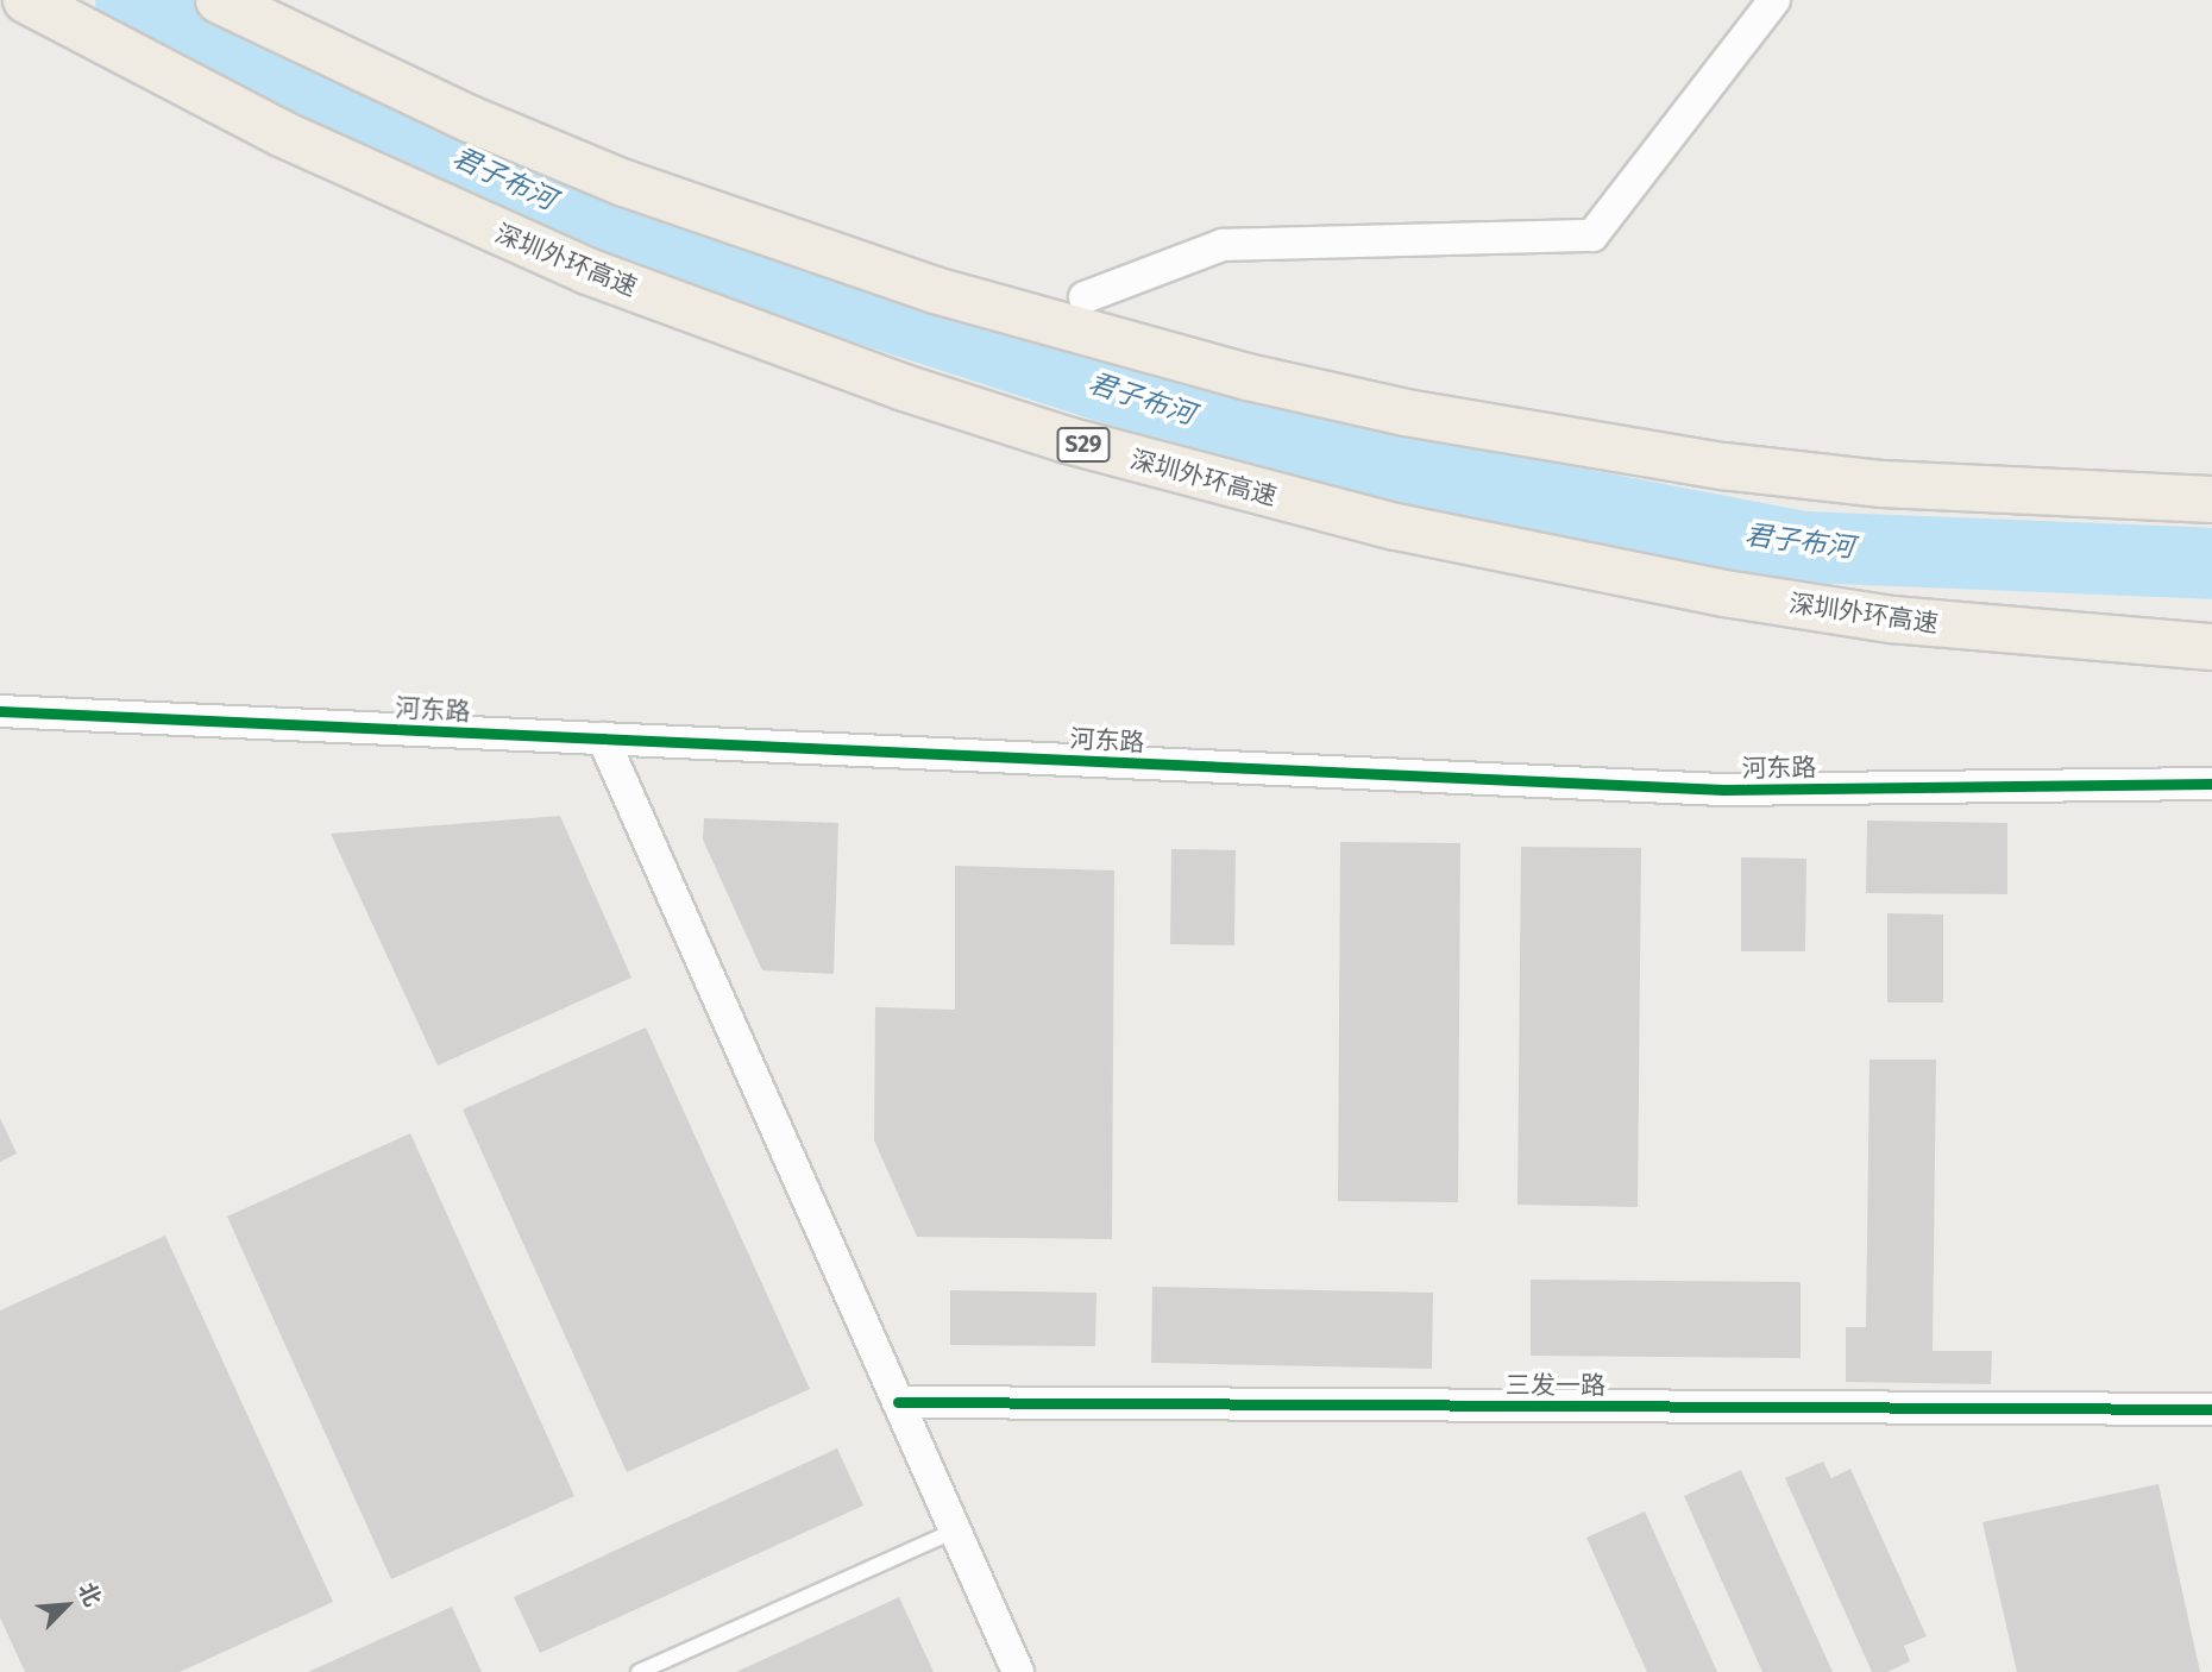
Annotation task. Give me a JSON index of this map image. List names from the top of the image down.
{
  "streets": {
    "highway": ["深圳外环高速", "S29"],
    "street": ["河东路", "三发一路"]
  },
  "water": ["君子布河"],
  "north": "top right"
}
